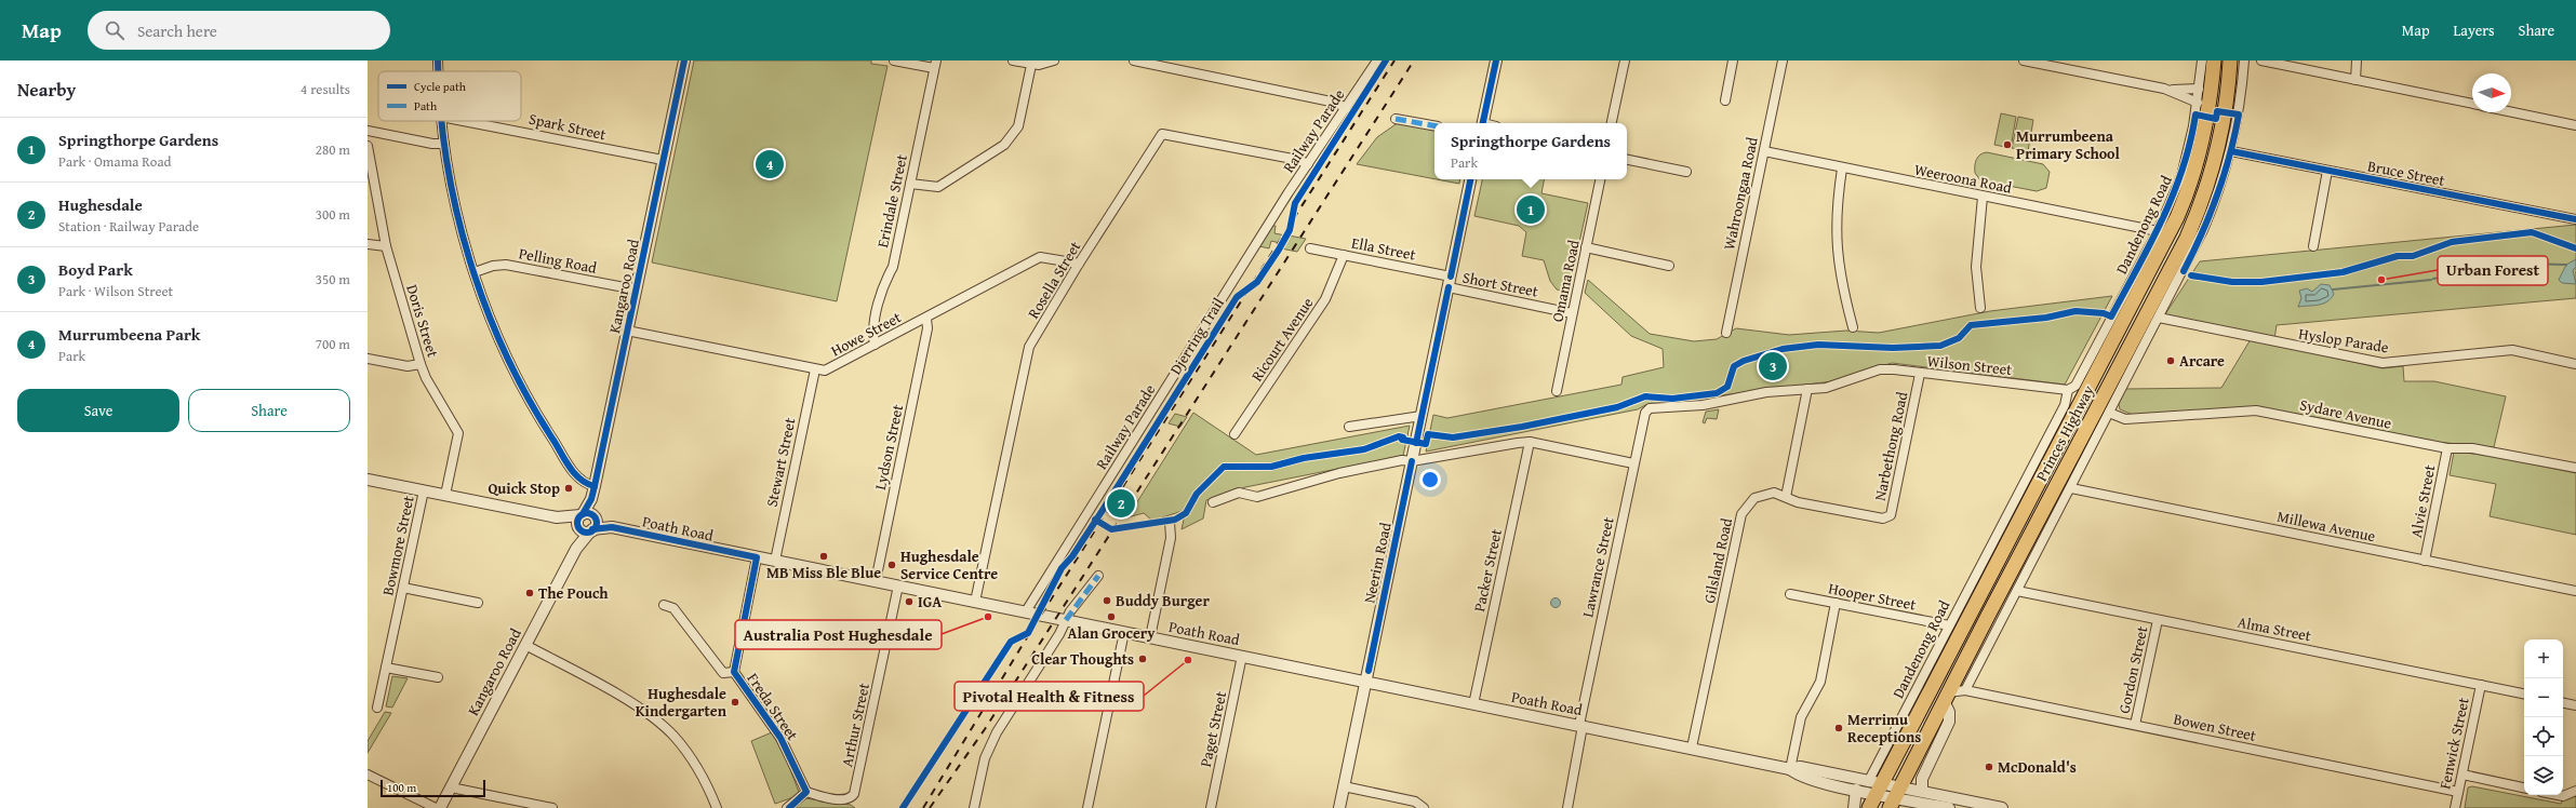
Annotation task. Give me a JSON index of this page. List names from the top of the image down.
{
  "streets": {
    "highway": ["Princes Highway"],
    "street": [
      "Spark Street",
      "Railway Parade",
      "Bruce Street",
      "Weeroona Road",
      "Wahroongaa Road",
      "Erindale Street",
      "Dandenong Road",
      "Ella Street",
      "Pelling Road",
      "Rosella Street",
      "Omama Road",
      "Short Street",
      "Kangaroo Road",
      "Doris Street",
      "Howe Street",
      "Ricourt Avenue",
      "Hyslop Parade",
      "Wilson Street",
      "Sydare Avenue",
      "Narbethong Road",
      "Lydson Street",
      "Stewart Street",
      "Alvie Street",
      "Millewa Avenue",
      "Poath Road",
      "Bowmore Street",
      "Gilsland Road",
      "Neerim Road",
      "Lawrance Street",
      "Packer Street",
      "Hooper Street",
      "Alma Street",
      "Gordon Street",
      "Freda Street",
      "Arthur Street",
      "Bowen Street",
      "Paget Street",
      "Fenwick Street"
    ],
    "cycle path": ["Djerring Trail"]
  },
  "crossings": [
    ["Spark Street", "Kangaroo Road"],
    ["Railway Parade", "Rosella Street"],
    ["Railway Parade", "Poath Road"],
    ["Weeroona Road", "Wahroongaa Road"],
    ["Weeroona Road", "Dandenong Road"],
    ["Erindale Street", "Howe Street"],
    ["Dandenong Road", "Wilson Street"],
    ["Dandenong Road", "Princes Highway"],
    ["Dandenong Road", "Poath Road"],
    ["Dandenong Road", "Hooper Street"],
    ["Ella Street", "Ricourt Avenue"],
    ["Ella Street", "Neerim Road"],
    ["Pelling Road", "Kangaroo Road"],
    ["Rosella Street", "Howe Street"],
    ["Rosella Street", "Poath Road"],
    ["Omama Road", "Short Street"],
    ["Short Street", "Neerim Road"],
    ["Kangaroo Road", "Howe Street"],
    ["Kangaroo Road", "Poath Road"],
    ["Howe Street", "Lydson Street"],
    ["Howe Street", "Stewart Street"],
    ["Hyslop Parade", "Princes Highway"],
    ["Wilson Street", "Narbethong Road"],
    ["Wilson Street", "Lawrance Street"],
    ["Sydare Avenue", "Alvie Street"],
    ["Princes Highway", "Poath Road"],
    ["Narbethong Road", "Gilsland Road"],
    ["Lydson Street", "Poath Road"],
    ["Stewart Street", "Poath Road"],
    ["Alvie Street", "Millewa Avenue"],
    ["Poath Road", "Gilsland Road"],
    ["Poath Road", "Neerim Road"],
    ["Poath Road", "Lawrance Street"],
    ["Poath Road", "Packer Street"],
    ["Poath Road", "Freda Street"],
    ["Poath Road", "Arthur Street"],
    ["Poath Road", "Paget Street"],
    ["Alma Street", "Gordon Street"],
    ["Alma Street", "Fenwick Street"],
    ["Gordon Street", "Bowen Street"],
    ["Freda Street", "Arthur Street"],
    ["Bowen Street", "Fenwick Street"]
  ],
  "places": [
    "Murrumbeena Primary School",
    "Urban Forest",
    "Arcare",
    "Quick Stop",
    "MB Miss Ble Blue",
    "Hughesdale Service Centre",
    "The Pouch",
    "Buddy Burger",
    "IGA",
    "Australia Post Hughesdale",
    "Alan Grocery",
    "Clear Thoughts",
    "Pivotal Health & Fitness",
    "Hughesdale Kindergarten",
    "Merrimu Receptions",
    "McDonald's"
  ],
  "legend": ["Cycle path", "Path"],
  "scale_bar": "100 m",
  "north": "right",
  "page": {
    "header": "Map",
    "search": "Search here",
    "nav": ["Map", "Layers", "Share"],
    "heading": ["Nearby", "4 results"],
    "list": [
      {
        "mark": "1",
        "name": "Springthorpe Gardens",
        "note": "Park · Omama Road",
        "value": "280 m"
      },
      {
        "mark": "2",
        "name": "Hughesdale",
        "note": "Station · Railway Parade",
        "value": "300 m"
      },
      {
        "mark": "3",
        "name": "Boyd Park",
        "note": "Park · Wilson Street",
        "value": "350 m"
      },
      {
        "mark": "4",
        "name": "Murrumbeena Park",
        "note": "Park",
        "value": "700 m"
      }
    ],
    "popup": ["Springthorpe Gardens", "Park"],
    "pins": [
      "4",
      "1",
      "3",
      "2"
    ],
    "buttons": ["Save", "Share"],
    "map_buttons": ["+", "−"],
    "scale": "100 m"
  }
}
